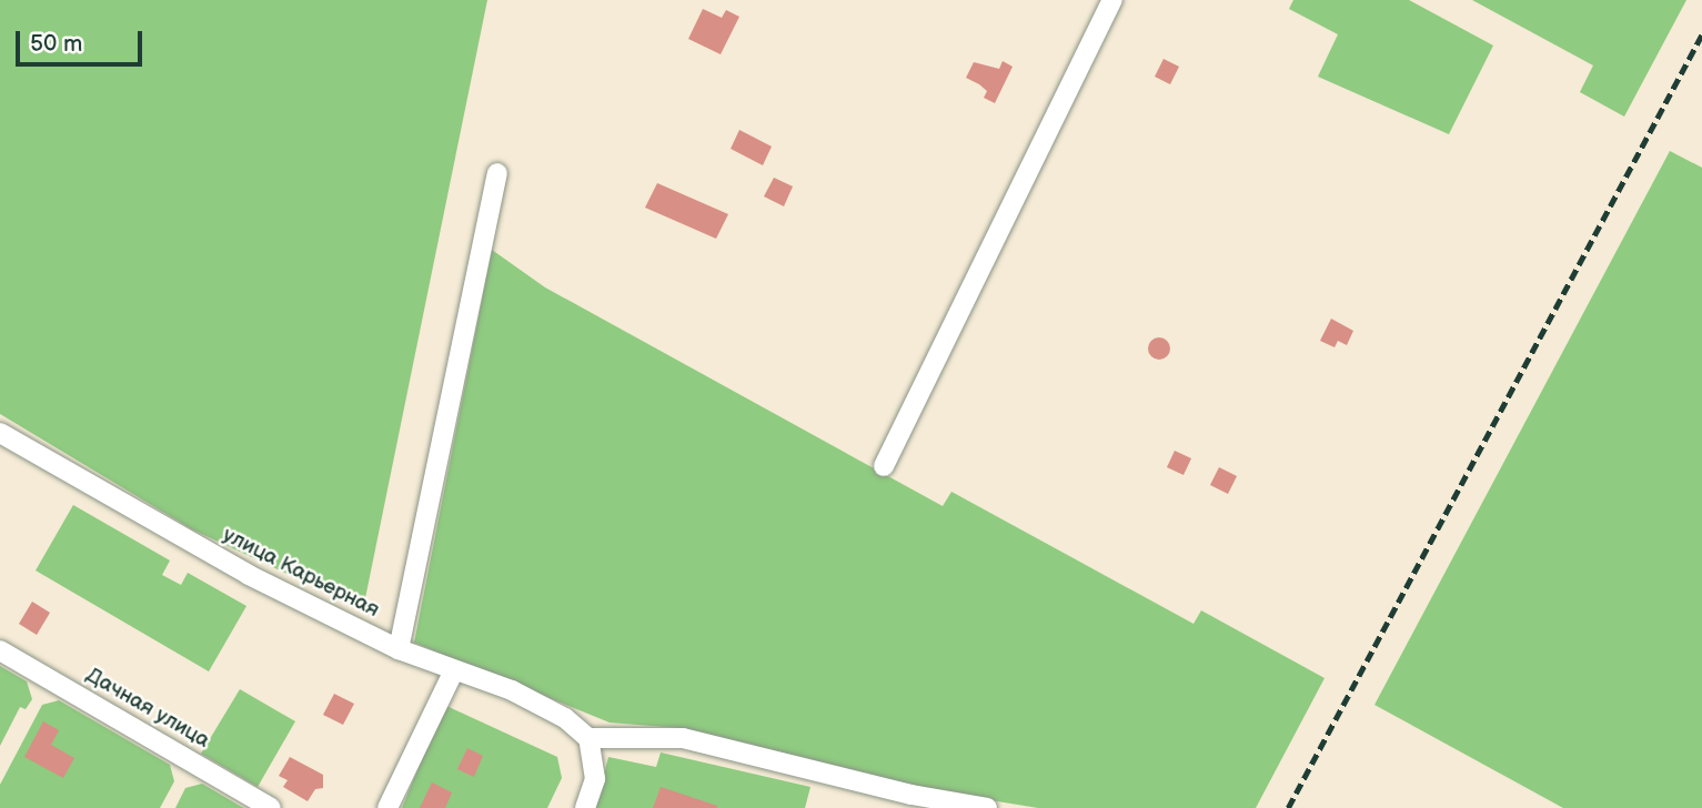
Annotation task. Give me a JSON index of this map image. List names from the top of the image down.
{
  "streets": {
    "street": ["улица Карьерная", "Дачная улица"]
  },
  "scale_bar": "50 m"
}
